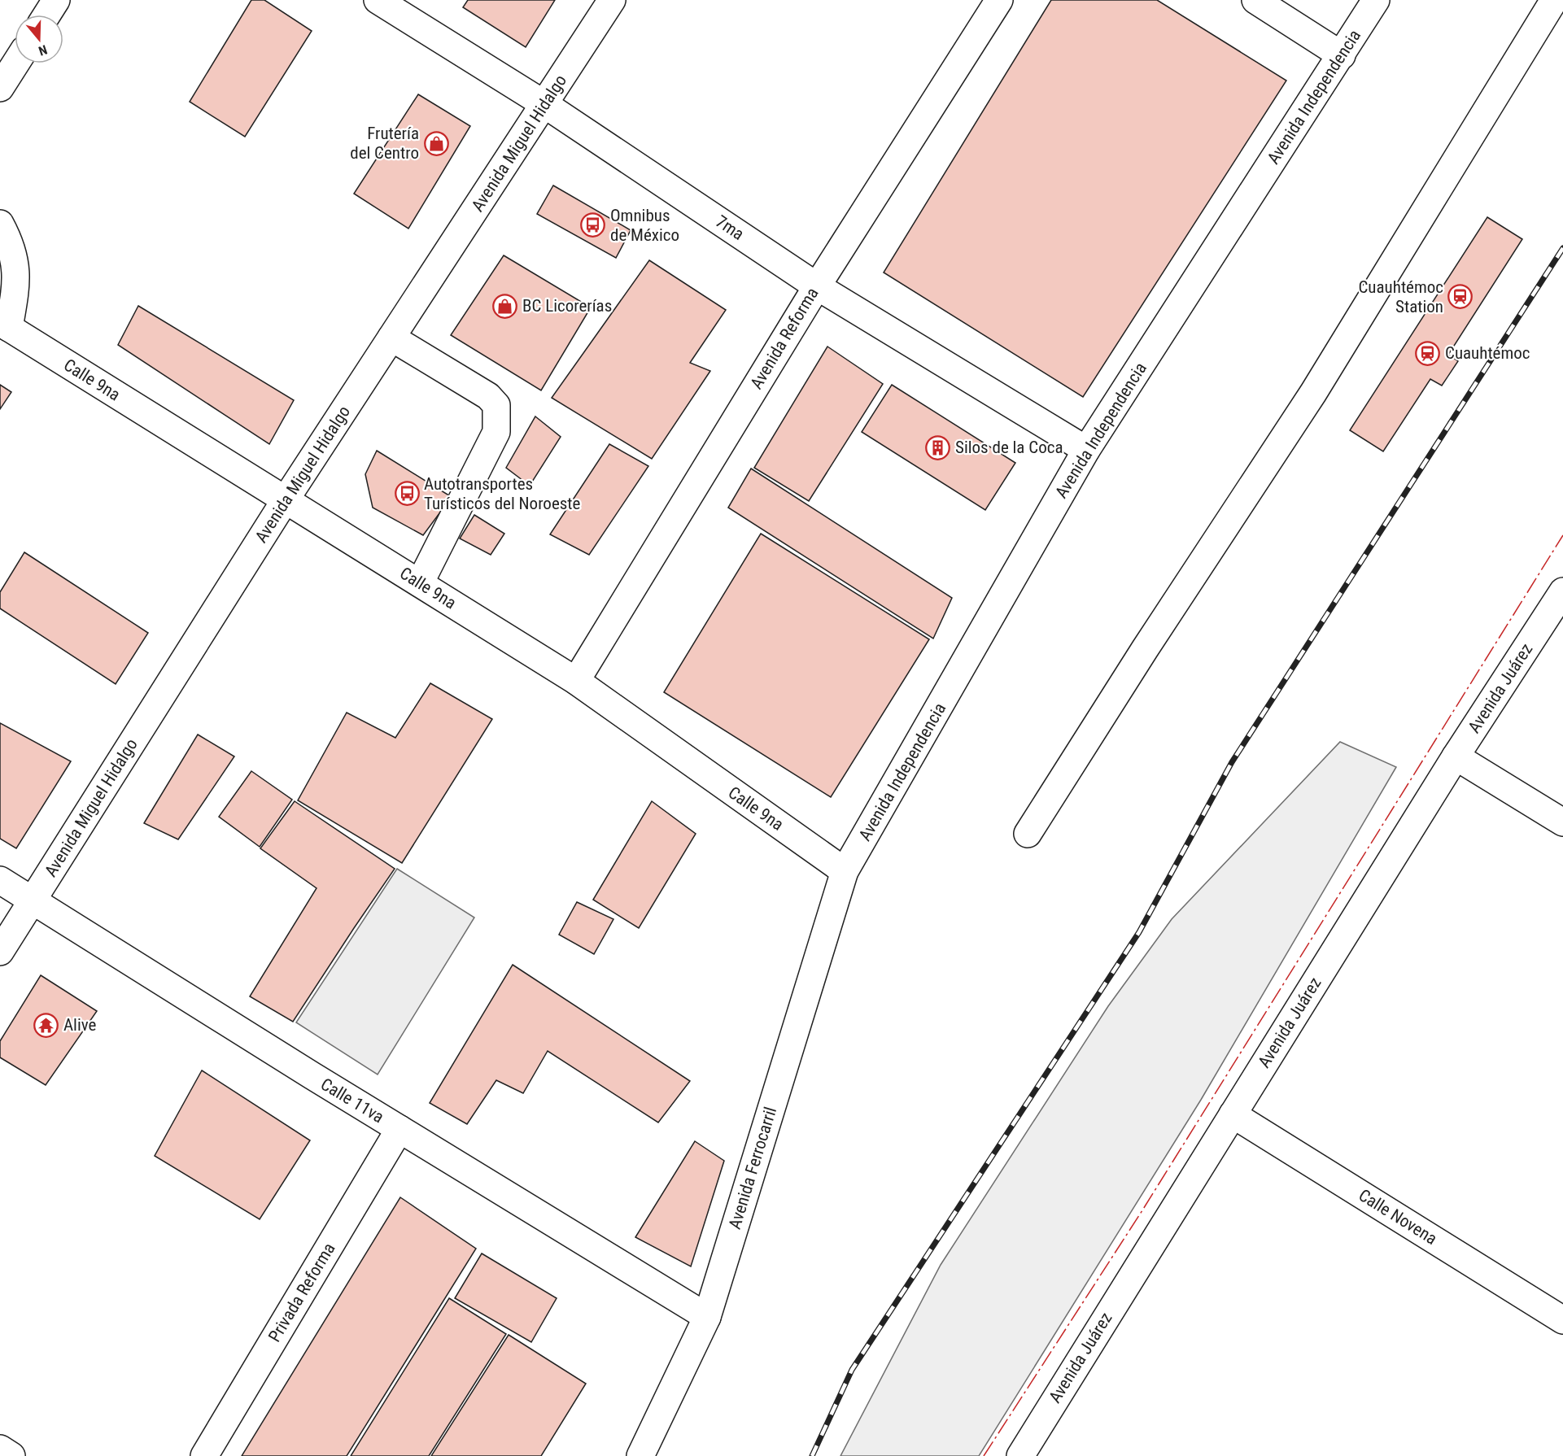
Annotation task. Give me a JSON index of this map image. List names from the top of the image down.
{
  "streets": {
    "street": [
      "Avenida Independencia",
      "Avenida Miguel Hidalgo",
      "7ma",
      "Avenida Reforma",
      "Calle 9na",
      "Avenida Juárez",
      "Calle 11va",
      "Avenida Ferrocarril",
      "Calle Novena",
      "Privada Reforma"
    ]
  },
  "crossings": [
    ["Avenida Independencia", "7ma"],
    ["Avenida Independencia", "Calle 9na"],
    ["Avenida Independencia", "Avenida Ferrocarril"],
    ["Avenida Miguel Hidalgo", "7ma"],
    ["Avenida Miguel Hidalgo", "Calle 9na"],
    ["Avenida Miguel Hidalgo", "Calle 11va"],
    ["7ma", "Avenida Reforma"],
    ["Avenida Reforma", "Calle 9na"],
    ["Calle 9na", "Avenida Ferrocarril"],
    ["Avenida Juárez", "Calle Novena"],
    ["Calle 11va", "Avenida Ferrocarril"],
    ["Calle 11va", "Privada Reforma"]
  ],
  "places": {
    "shop": ["Frutería del Centro", "BC Licorerías"],
    "bus stop": ["Omnibus de México", "Autotransportes Turísticos del Noroeste"],
    "station": ["Cuauhtémoc Station", "Cuauhtémoc"],
    "building": ["Silos de la Coca"],
    "temple": ["Alive"]
  },
  "north": "bottom"
}
